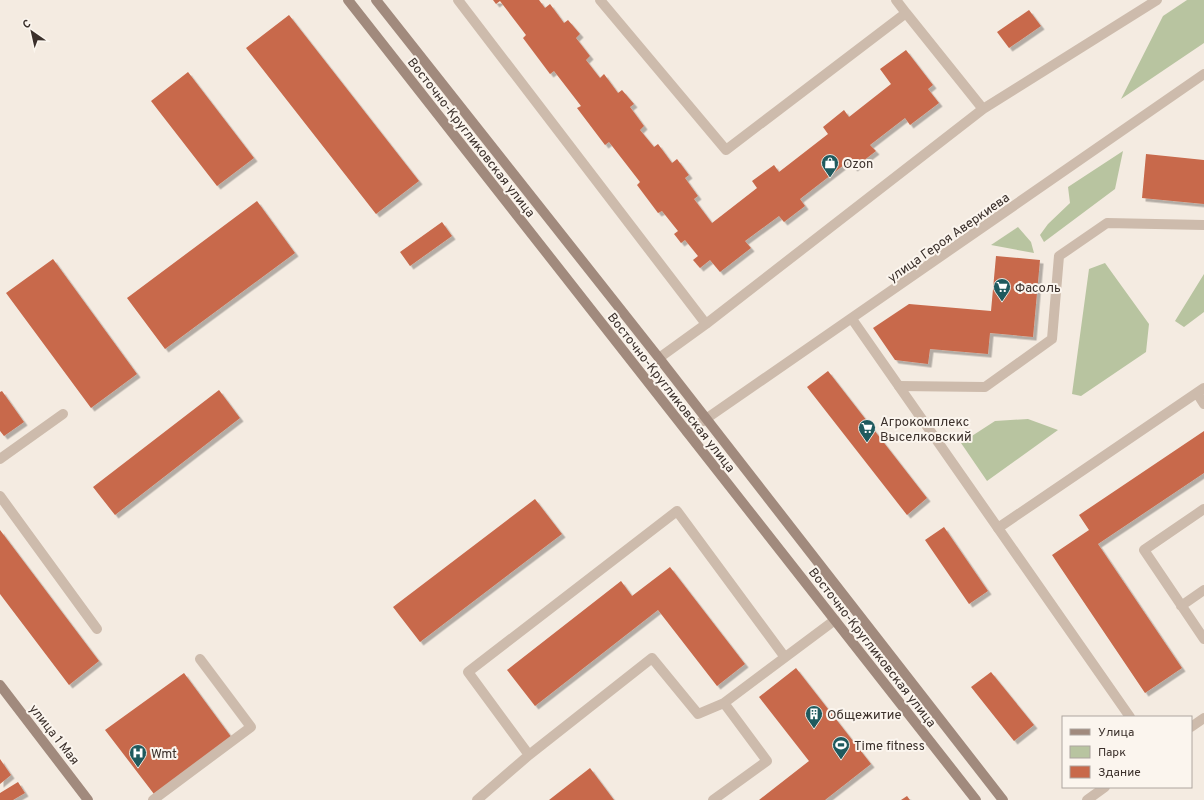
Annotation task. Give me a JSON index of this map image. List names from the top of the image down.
{
  "streets": {
    "street": ["Восточно-Кругликовская улица", "улица Героя Аверкиева", "улица 1 Мая"]
  },
  "crossings": [
    ["Восточно-Кругликовская улица", "улица Героя Аверкиева"]
  ],
  "places": {
    "shop": ["Ozon"],
    "supermarket": ["Фасоль", "Агрокомплекс Выселковский"],
    "building": ["Общежитие"],
    "sports": ["Time fitness"],
    "hospital": ["Wmt"]
  },
  "legend": ["Улица", "Парк", "Здание"],
  "north": "top left"
}
